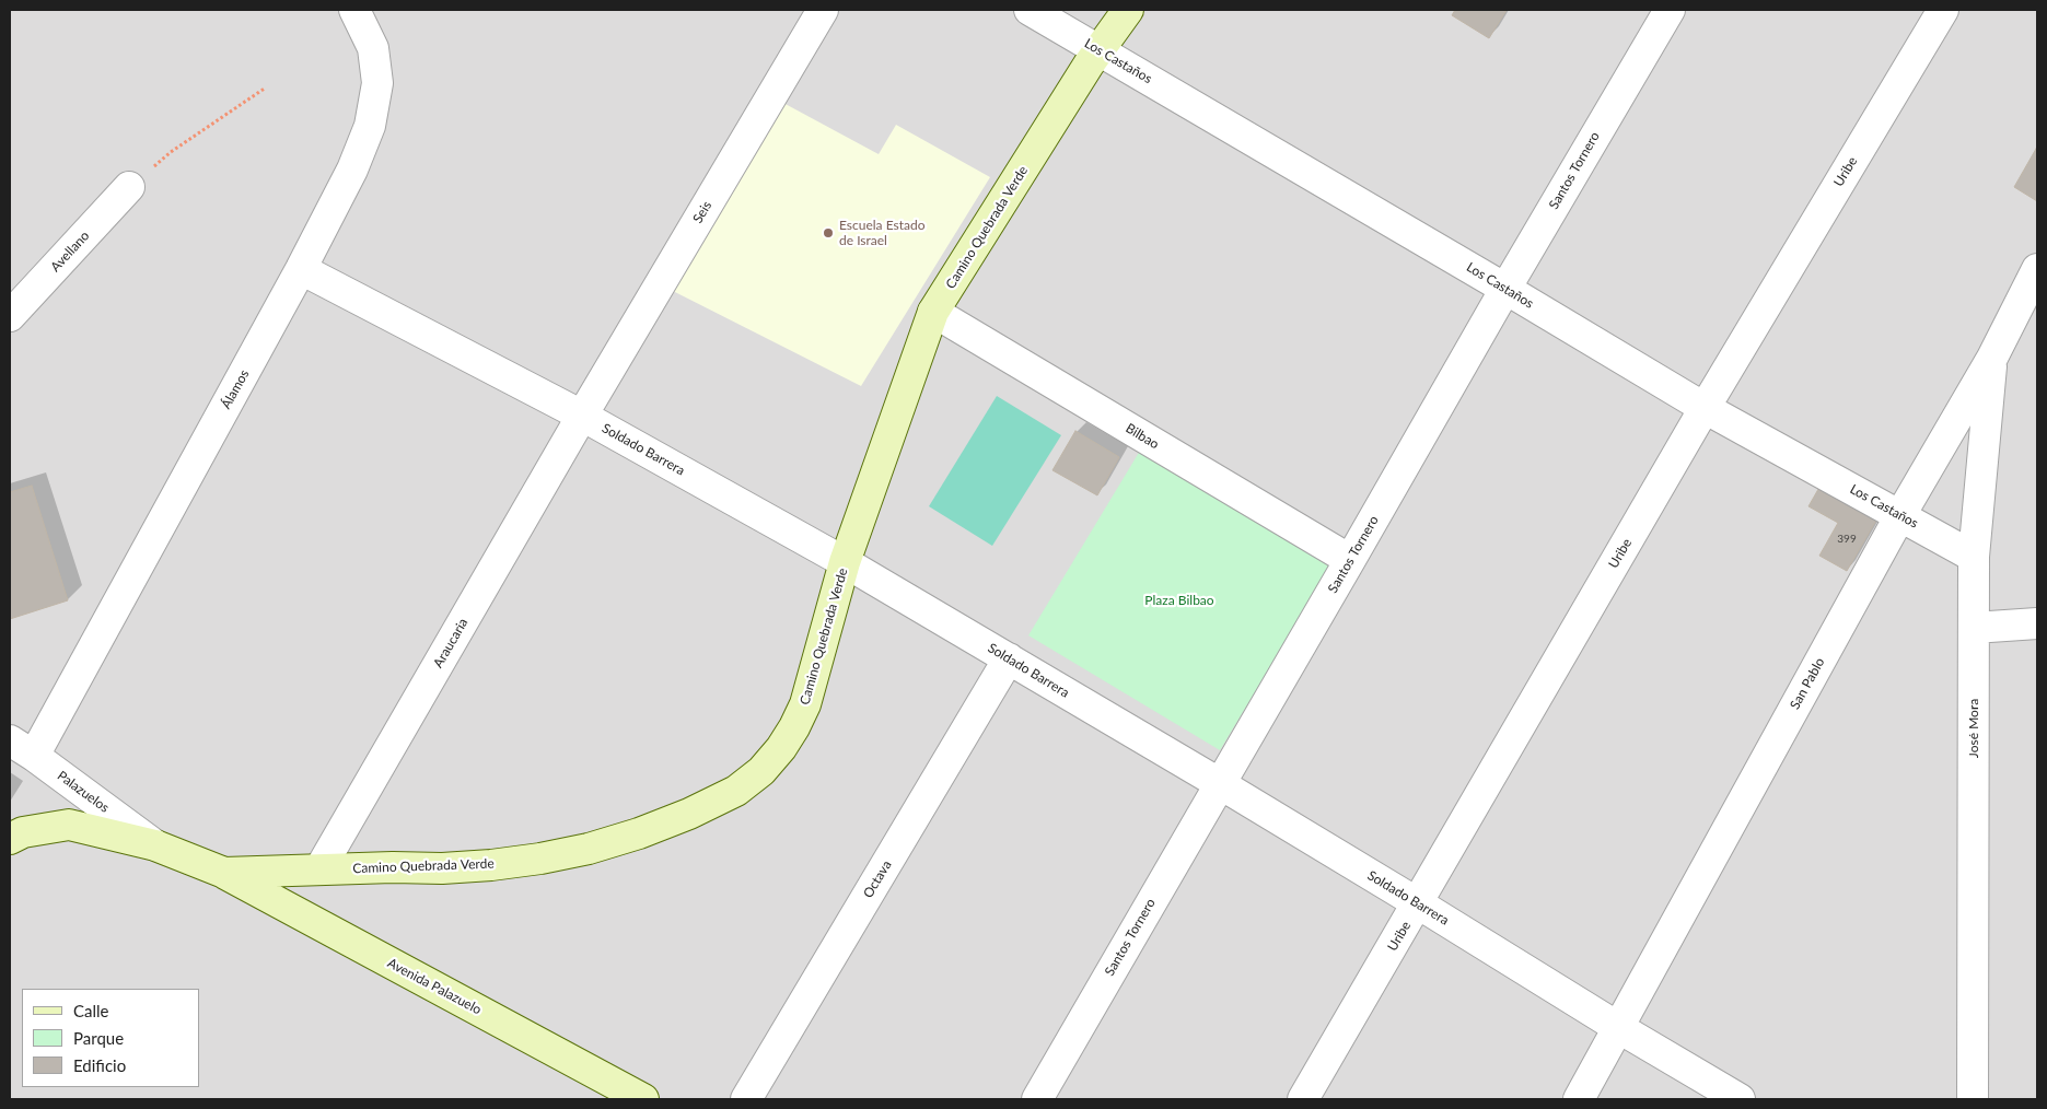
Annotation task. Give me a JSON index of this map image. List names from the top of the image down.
{
  "streets": {
    "street": [
      "Los Castaños",
      "Santos Tornero",
      "Uribe",
      "Seis",
      "Camino Quebrada Verde",
      "Avellano",
      "Álamos",
      "Bilbao",
      "Soldado Barrera",
      "Araucaria",
      "San Pablo",
      "José Mora",
      "Palazuelos",
      "Octava",
      "Avenida Palazuelo"
    ]
  },
  "crossings": [
    ["Los Castaños", "Santos Tornero"],
    ["Los Castaños", "Uribe"],
    ["Los Castaños", "Camino Quebrada Verde"],
    ["Los Castaños", "San Pablo"],
    ["Los Castaños", "José Mora"],
    ["Santos Tornero", "Bilbao"],
    ["Santos Tornero", "Soldado Barrera"],
    ["Uribe", "Soldado Barrera"],
    ["Seis", "Soldado Barrera"],
    ["Seis", "Araucaria"],
    ["Camino Quebrada Verde", "Bilbao"],
    ["Camino Quebrada Verde", "Soldado Barrera"],
    ["Camino Quebrada Verde", "Araucaria"],
    ["Camino Quebrada Verde", "Palazuelos"],
    ["Camino Quebrada Verde", "Avenida Palazuelo"],
    ["Álamos", "Soldado Barrera"],
    ["Álamos", "Palazuelos"],
    ["Soldado Barrera", "Araucaria"],
    ["Soldado Barrera", "San Pablo"],
    ["Soldado Barrera", "Octava"],
    ["San Pablo", "José Mora"]
  ],
  "parks": ["Plaza Bilbao"],
  "places": ["Escuela Estado de Israel"],
  "house_numbers": ["399"],
  "legend": ["Calle", "Parque", "Edificio"]
}
